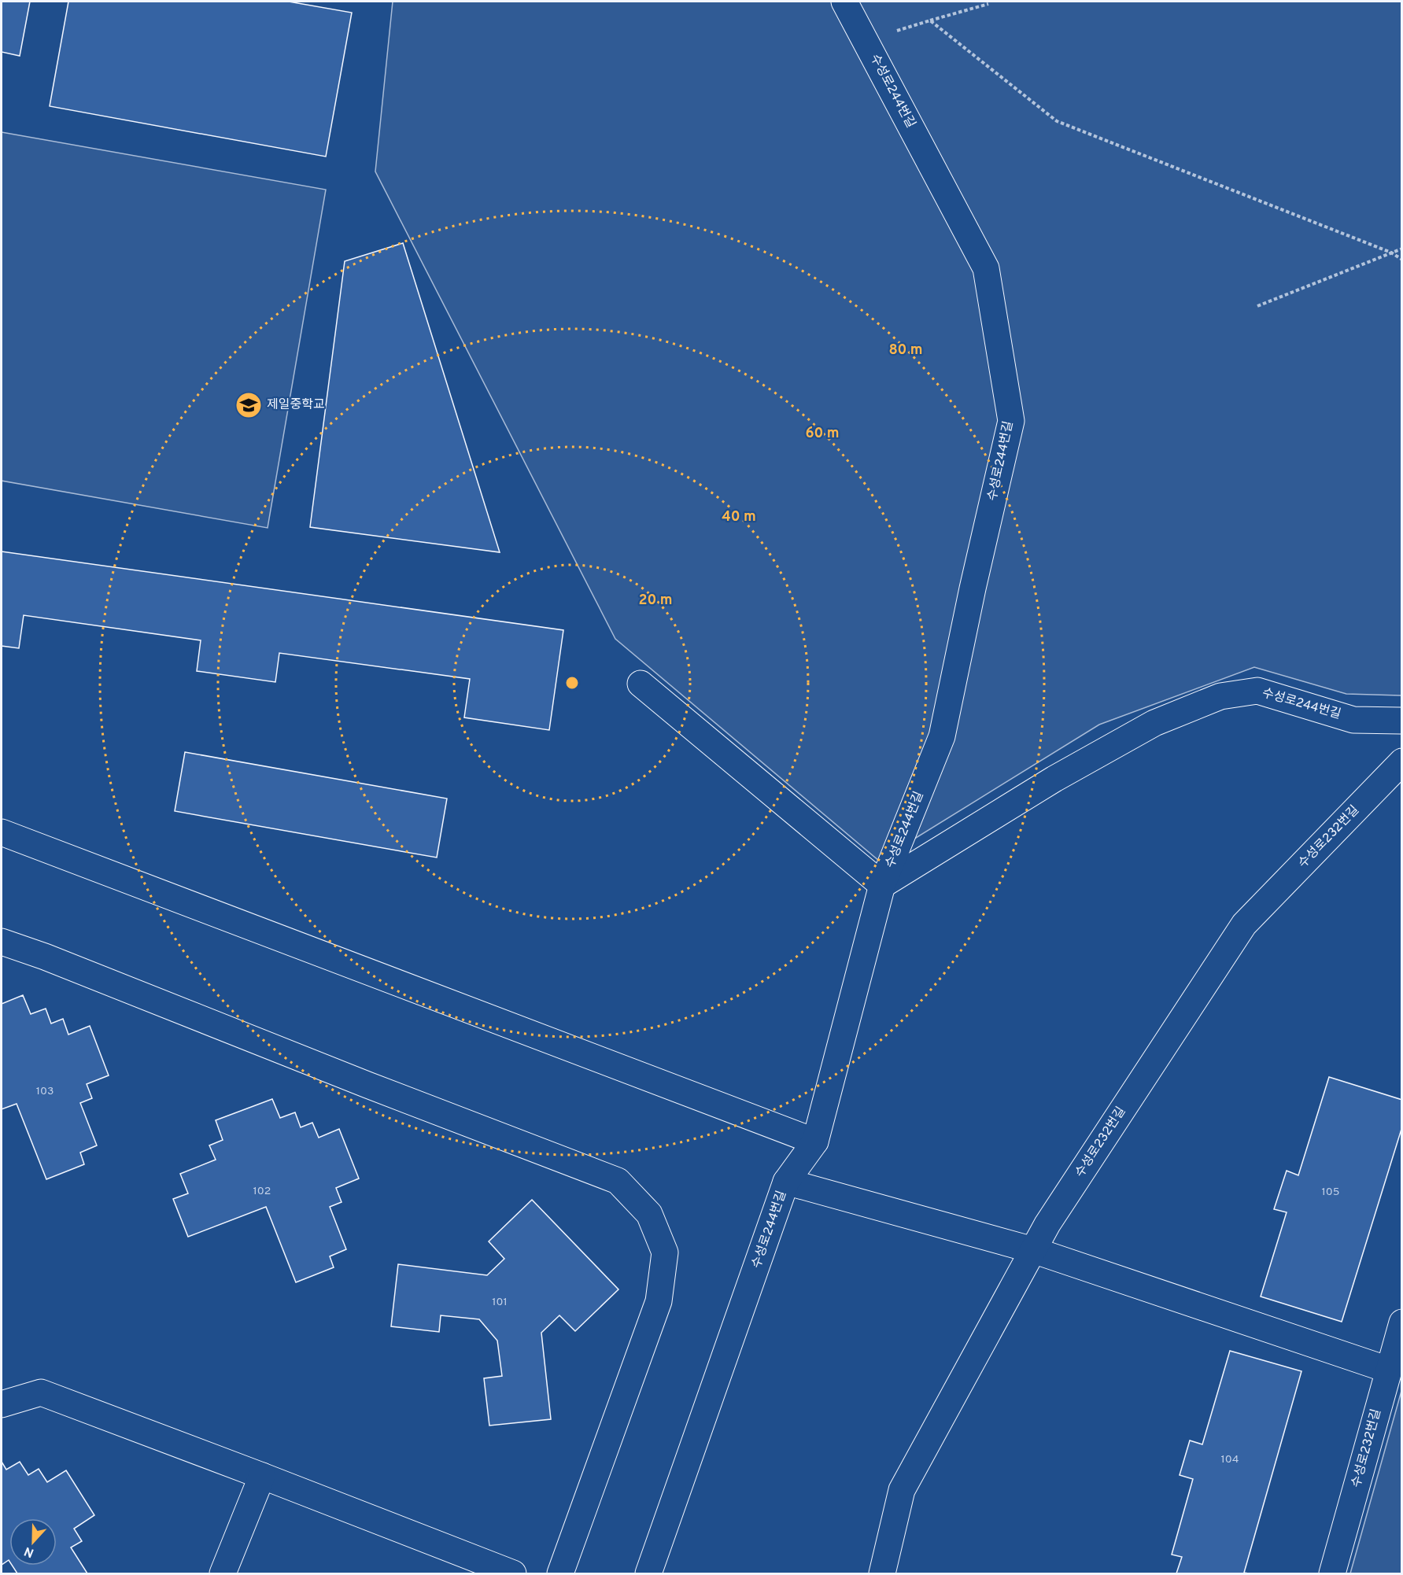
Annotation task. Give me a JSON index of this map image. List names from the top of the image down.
{
  "streets": {
    "street": ["수성로244번길", "수성로232번길"]
  },
  "places": {
    "school or university": ["제일중학교"]
  },
  "house_numbers": [
    "103",
    "102",
    "105",
    "101",
    "104"
  ],
  "north": "bottom",
  "rings": [
    "80 m",
    "60 m",
    "40 m",
    "20 m"
  ]
}
